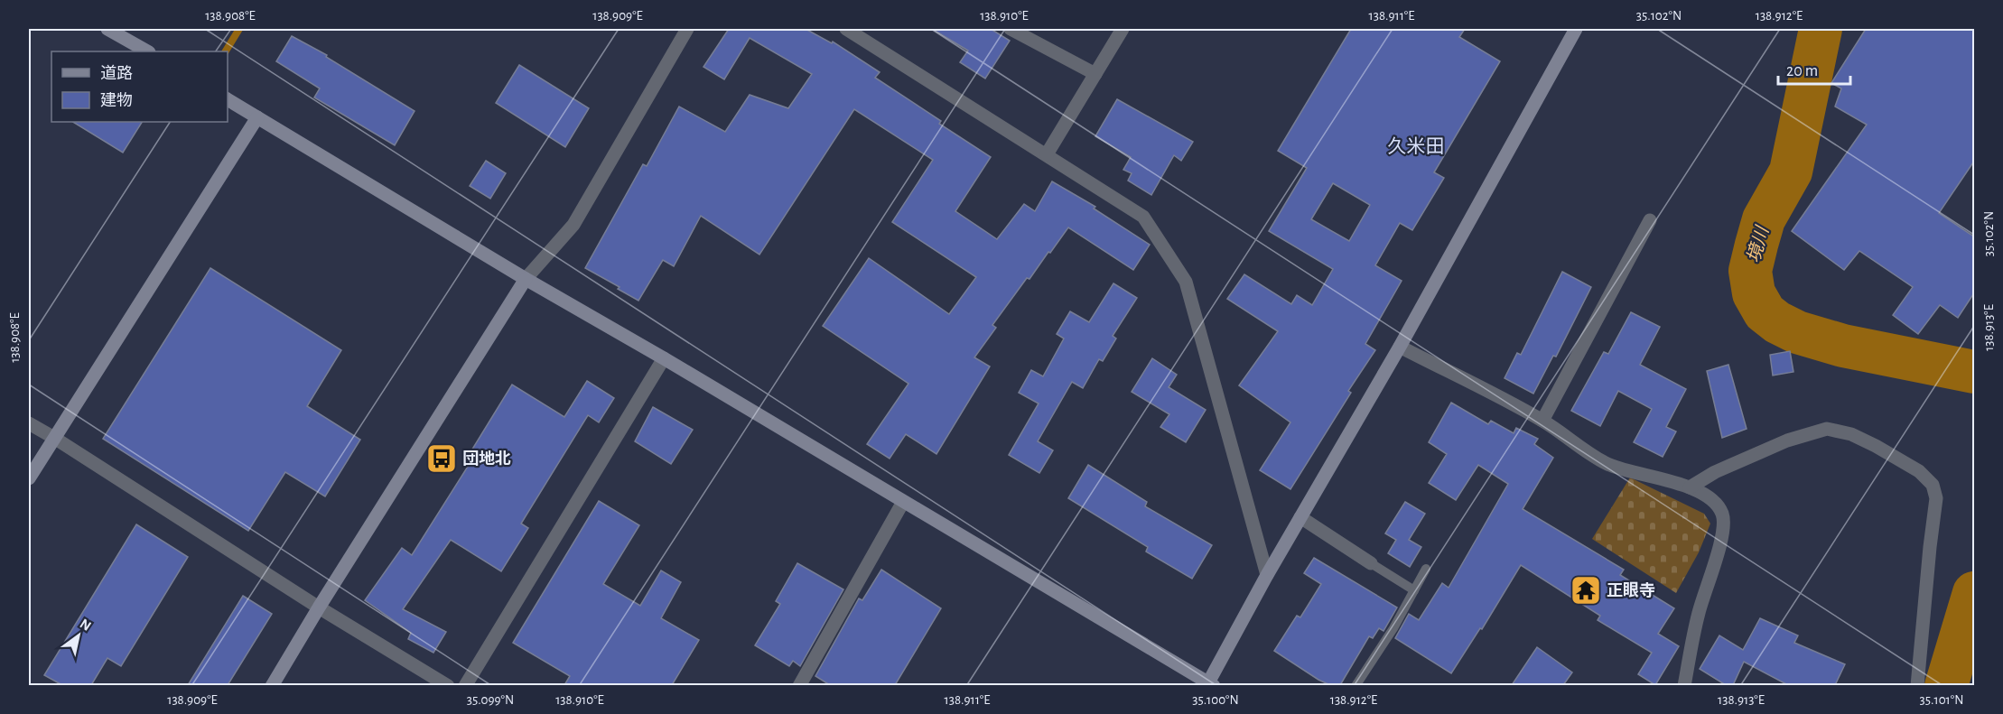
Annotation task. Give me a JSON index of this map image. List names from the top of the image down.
{
  "districts": ["久米田"],
  "water": ["境川"],
  "places": {
    "bus stop": ["団地北"],
    "temple": ["正眼寺"]
  },
  "legend": ["道路", "建物"],
  "scale_bar": "20 m",
  "north": "top right",
  "coordinates": [
    "138.908°E",
    "138.909°E",
    "138.910°E",
    "138.911°E",
    "35.102°N",
    "138.912°E",
    "138.913°E",
    "35.099°N",
    "35.100°N",
    "35.101°N"
  ]
}
